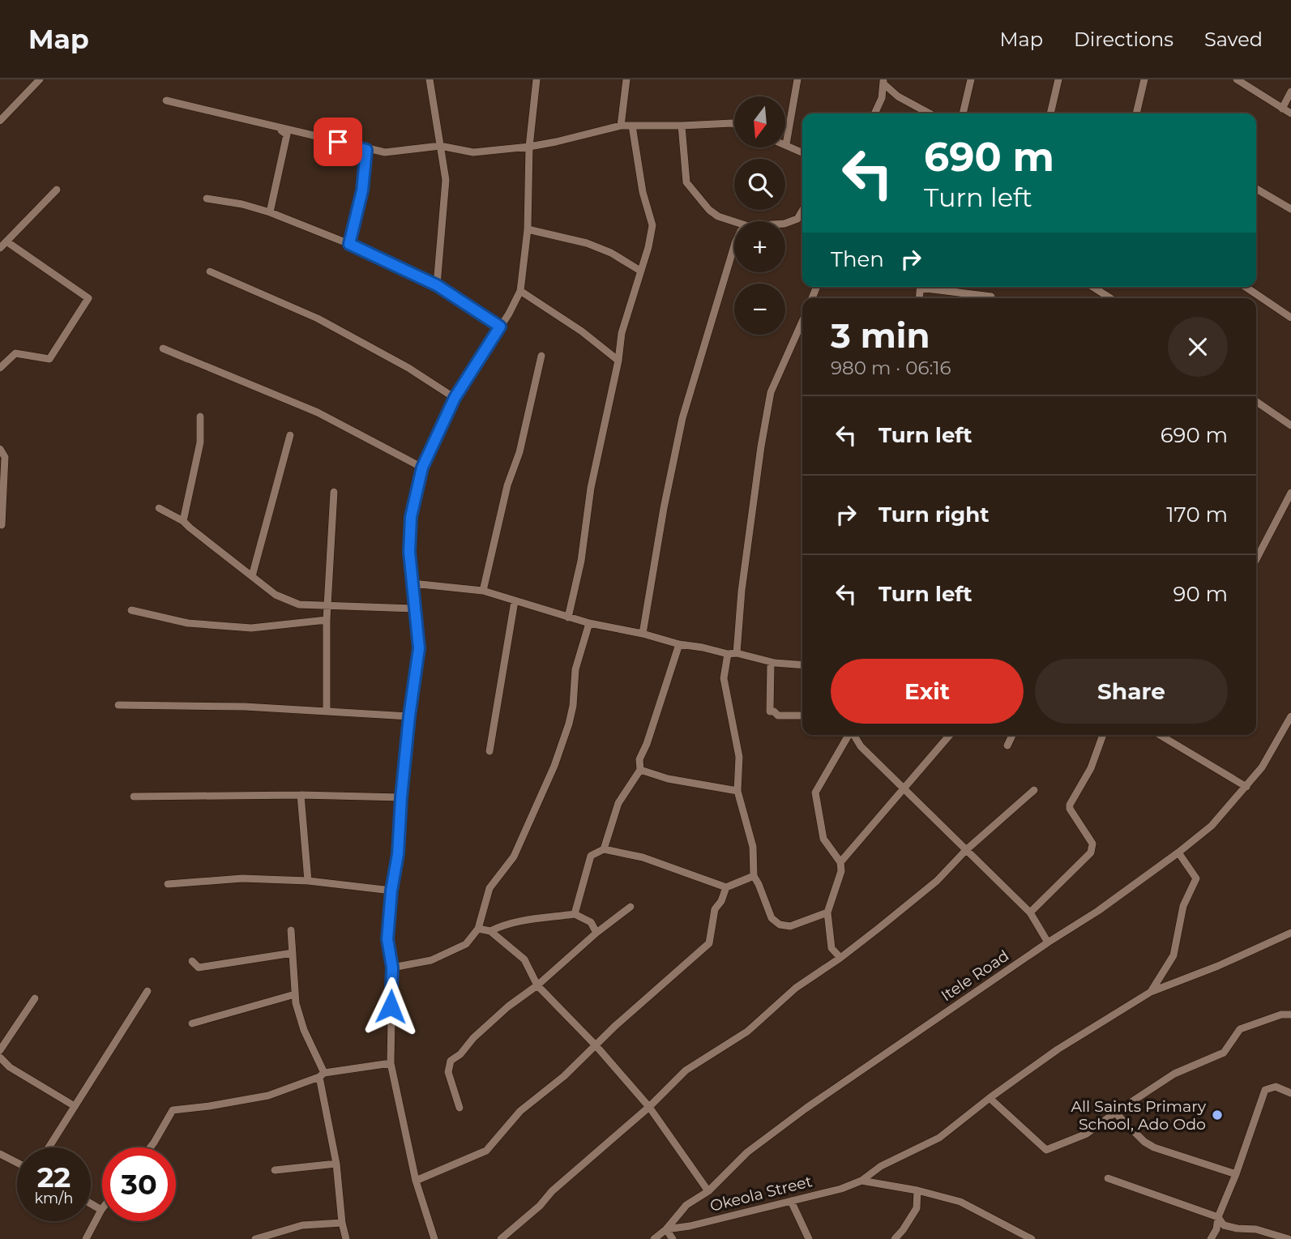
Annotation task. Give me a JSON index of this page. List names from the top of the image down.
{
  "streets": {
    "street": ["Itele Road", "Okeola Street"]
  },
  "crossings": [
    ["Itele Road", "Okeola Street"]
  ],
  "places": ["All Saints Primary School, Ado Odo"],
  "north": "bottom",
  "page": {
    "header": "Map",
    "nav": ["Map", "Directions", "Saved"],
    "map_buttons": ["+", "−"],
    "turn": ["690 m", "Turn left"],
    "then": "Then",
    "heading": ["3 min", "980 m · 06:16"],
    "list": [
      {
        "name": "Turn left",
        "value": "690 m"
      },
      {
        "name": "Turn right",
        "value": "170 m"
      },
      {
        "name": "Turn left",
        "value": "90 m"
      }
    ],
    "buttons": ["Exit", "Share"],
    "speed": "22 km/h",
    "limit": "30"
  }
}
